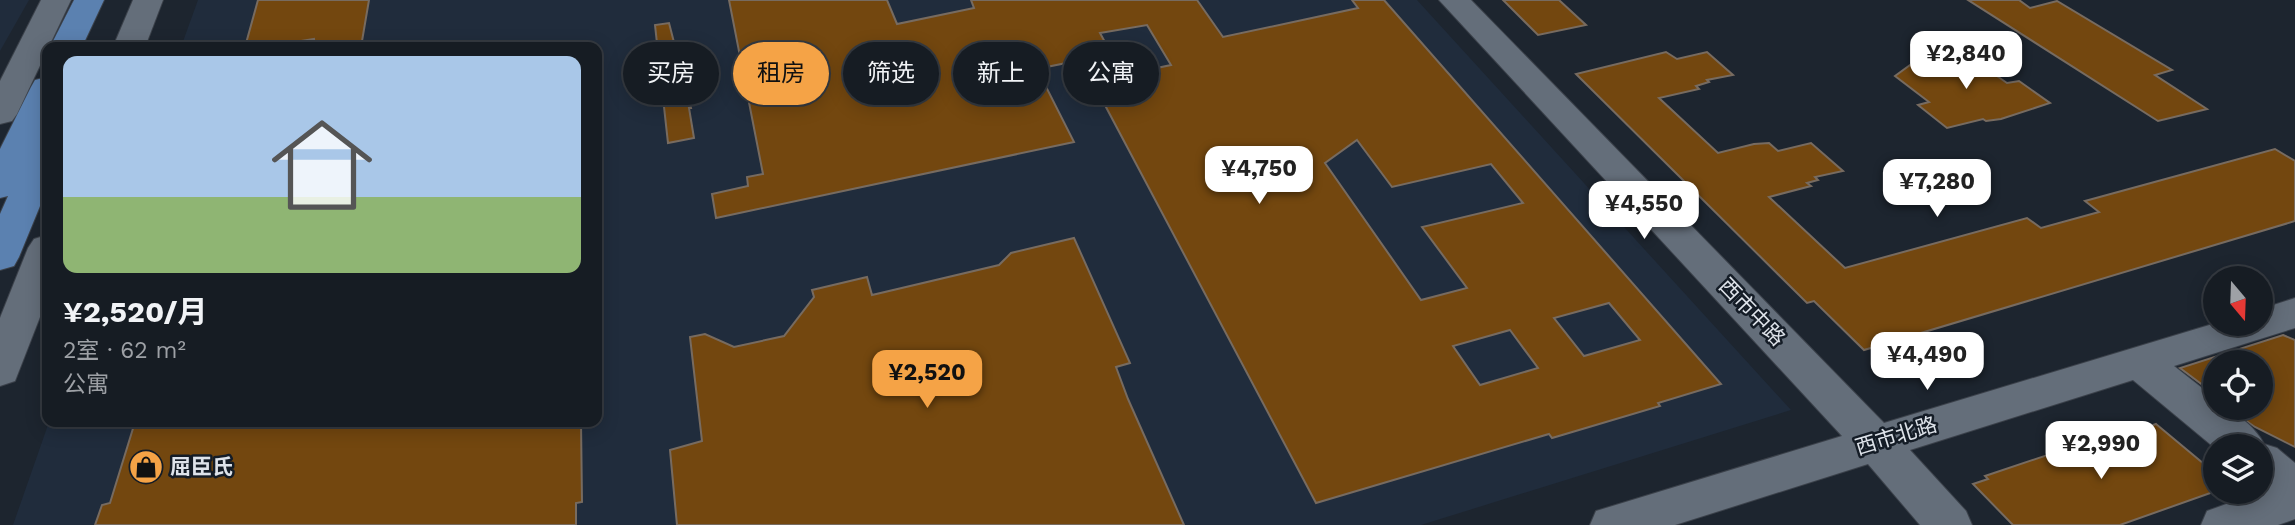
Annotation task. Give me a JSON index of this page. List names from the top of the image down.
{
  "streets": {
    "street": ["西市中路", "西市北路"]
  },
  "crossings": [
    ["西市中路", "西市北路"]
  ],
  "places": {
    "shop": ["屈臣氏"]
  },
  "north": "bottom",
  "page": {
    "price": [
      "¥2,840",
      "¥4,750",
      "¥7,280",
      "¥4,550",
      "¥4,490",
      "¥2,520",
      "¥2,990"
    ],
    "chip": [
      "买房",
      "租房",
      "筛选",
      "新上",
      "公寓"
    ],
    "list": [
      {
        "name": "¥2,520/月",
        "note": "2室 · 62 m² · 公寓"
      }
    ]
  }
}
